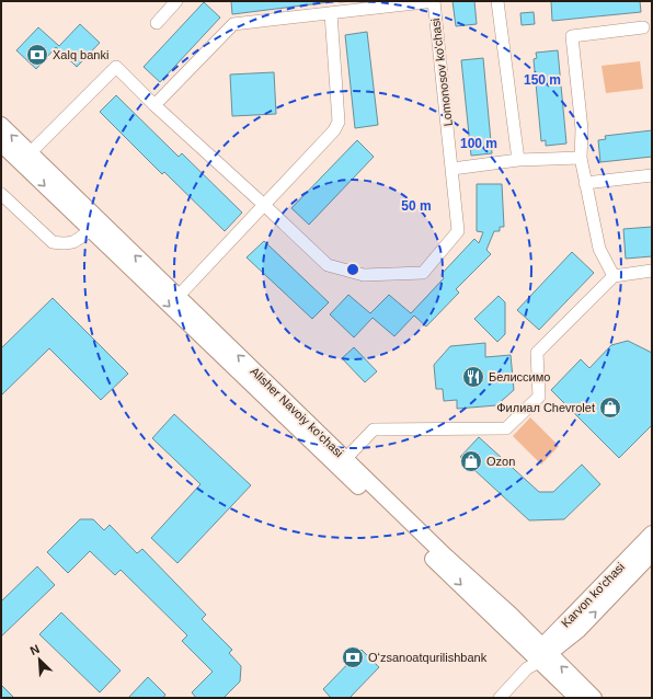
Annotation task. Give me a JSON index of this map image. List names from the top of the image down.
{
  "streets": {
    "main road": ["Alisher Navoiy ko'chasi", "Karvon ko'chasi"],
    "street": ["Lomonosov ko'chasi"]
  },
  "crossings": [
    ["Alisher Navoiy ko'chasi", "Karvon ko'chasi"]
  ],
  "places": {
    "bank": ["Xalq banki", "Oʻzsanoatqurilishbank"],
    "restaurant": ["Белиссимо"],
    "shop": ["Филиал Chevrolet", "Ozon"]
  },
  "north": "top left",
  "rings": ["150 m", "100 m", "50 m"]
}
